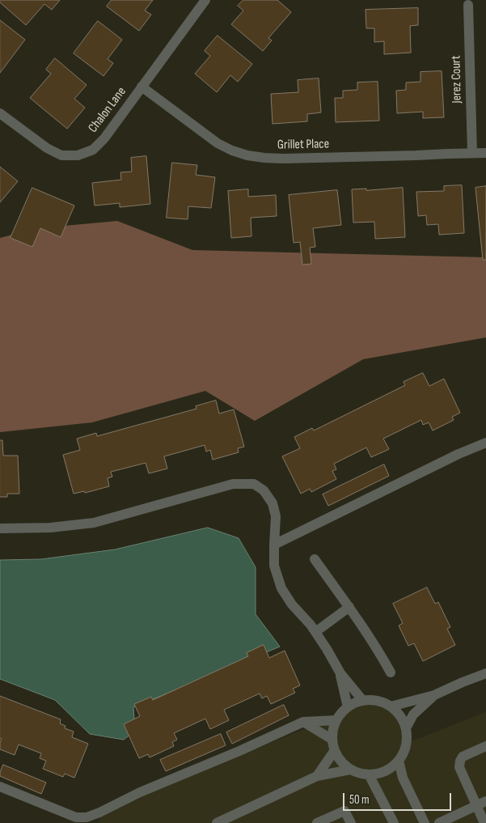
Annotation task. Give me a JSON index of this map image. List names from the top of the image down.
{
  "streets": {
    "street": ["Jerez Court", "Chalon Lane", "Grillet Place"]
  },
  "crossings": [
    ["Jerez Court", "Grillet Place"],
    ["Chalon Lane", "Grillet Place"]
  ],
  "scale_bar": "50 m"
}
